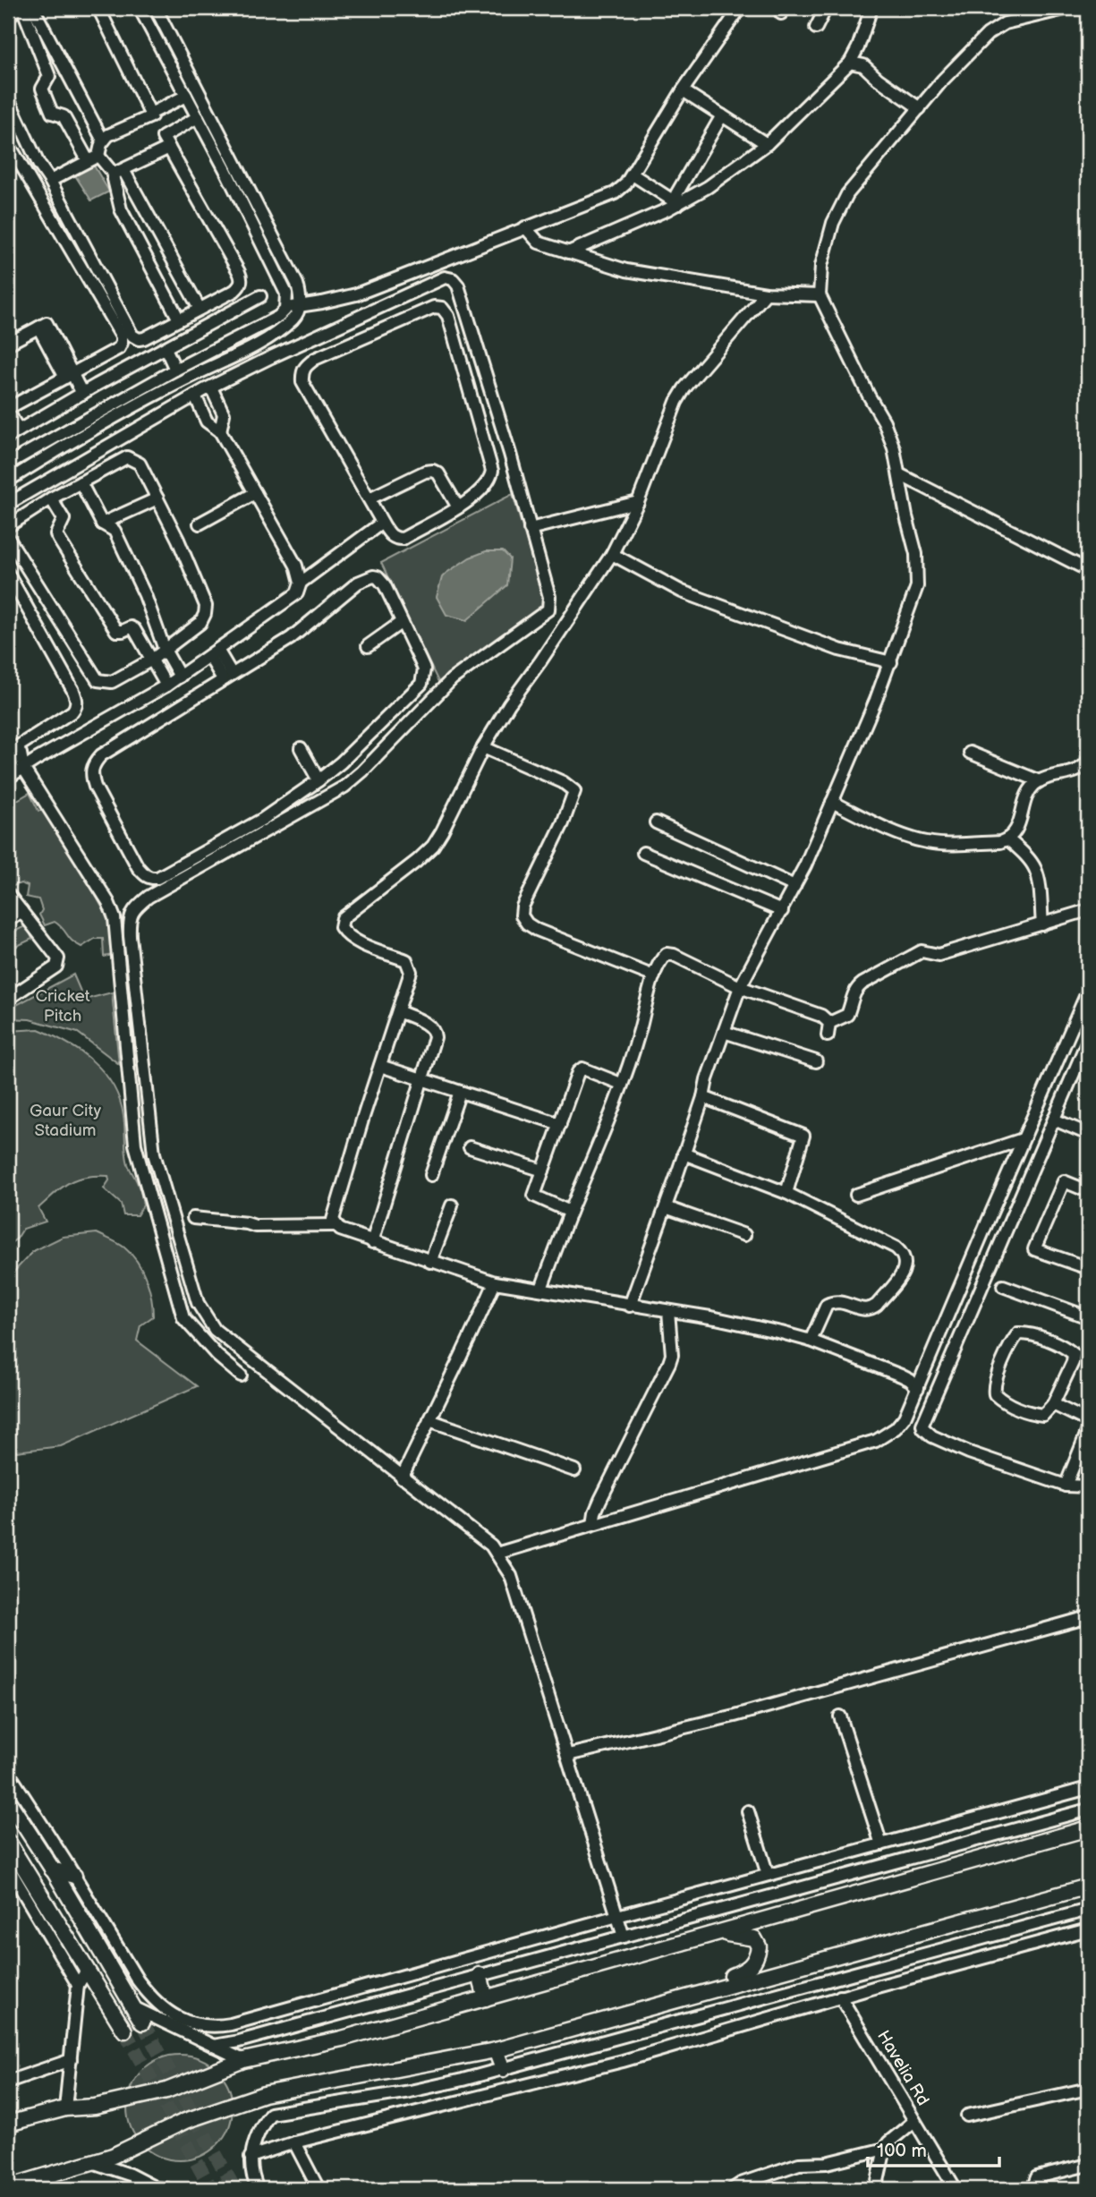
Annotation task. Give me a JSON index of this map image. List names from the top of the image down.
{
  "streets": {
    "street": ["Havelia Rd"]
  },
  "parks": ["Cricket Pitch", "Gaur City Stadium"],
  "scale_bar": "100 m"
}
